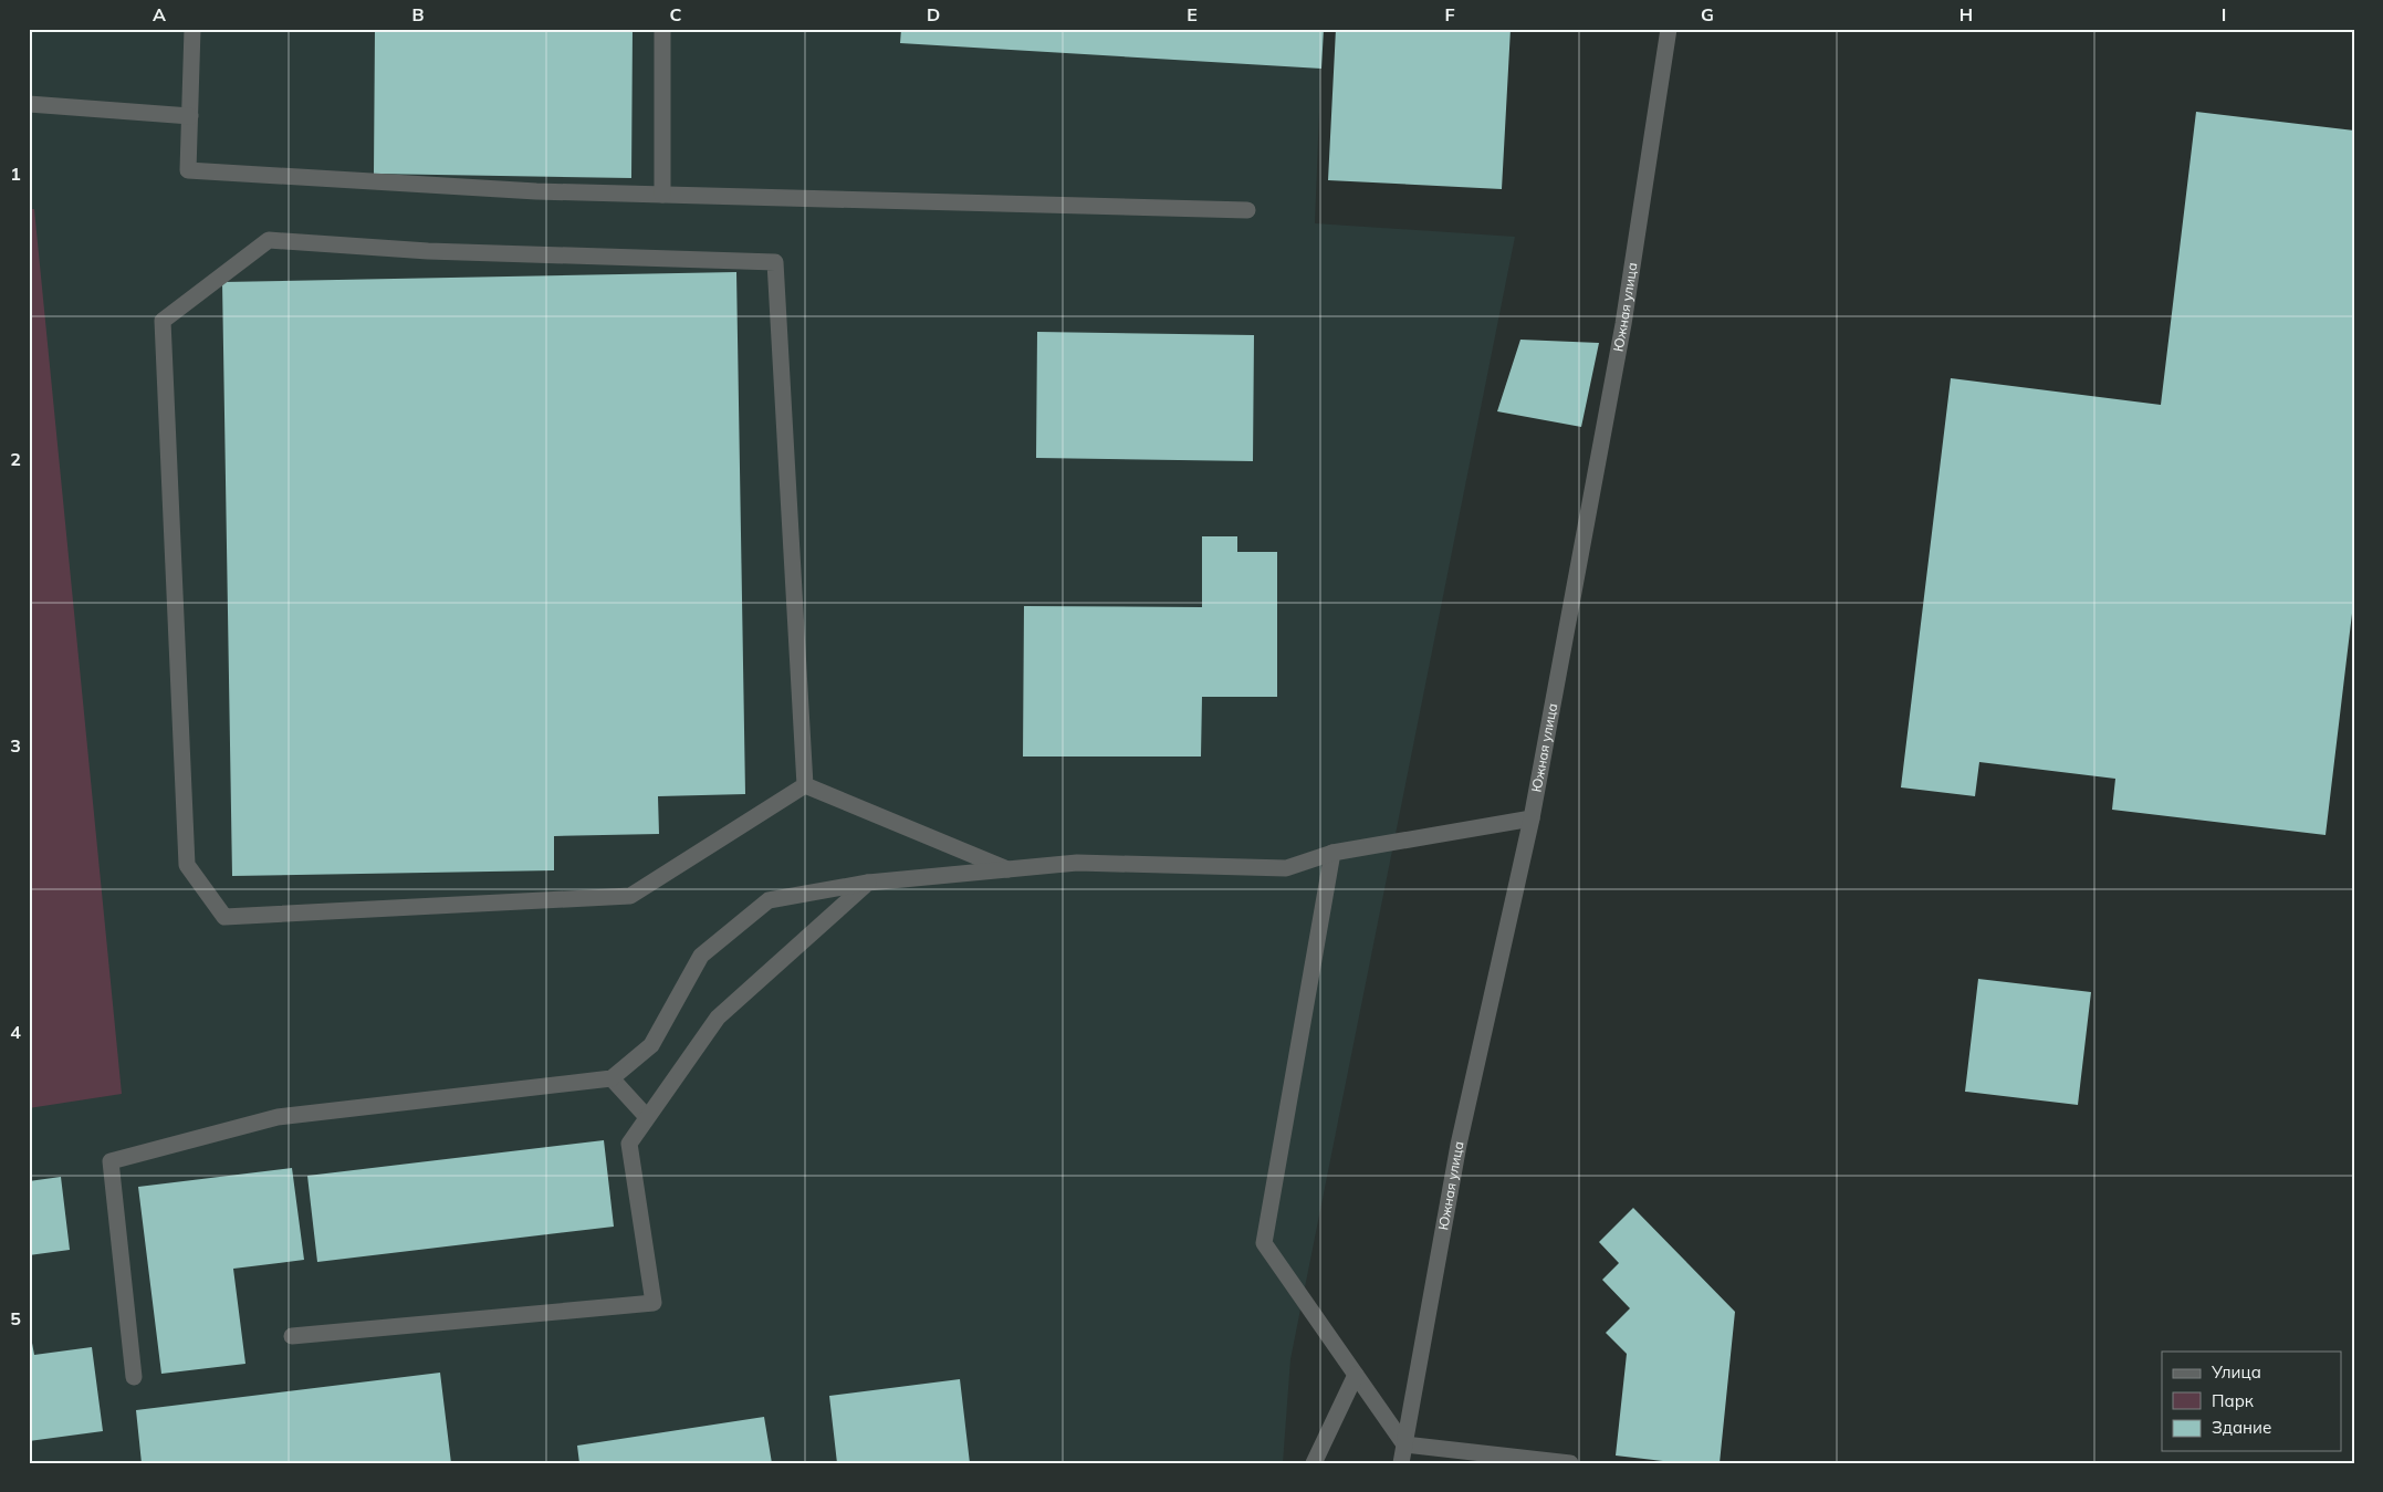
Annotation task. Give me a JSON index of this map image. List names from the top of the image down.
{
  "streets": {
    "street": ["Южная улица"]
  },
  "legend": ["Улица", "Парк", "Здание"],
  "grid": {
    "columns": [
      "A",
      "B",
      "C",
      "D",
      "E",
      "F",
      "G",
      "H",
      "I"
    ],
    "rows": [
      "1",
      "2",
      "3",
      "4",
      "5"
    ]
  }
}
